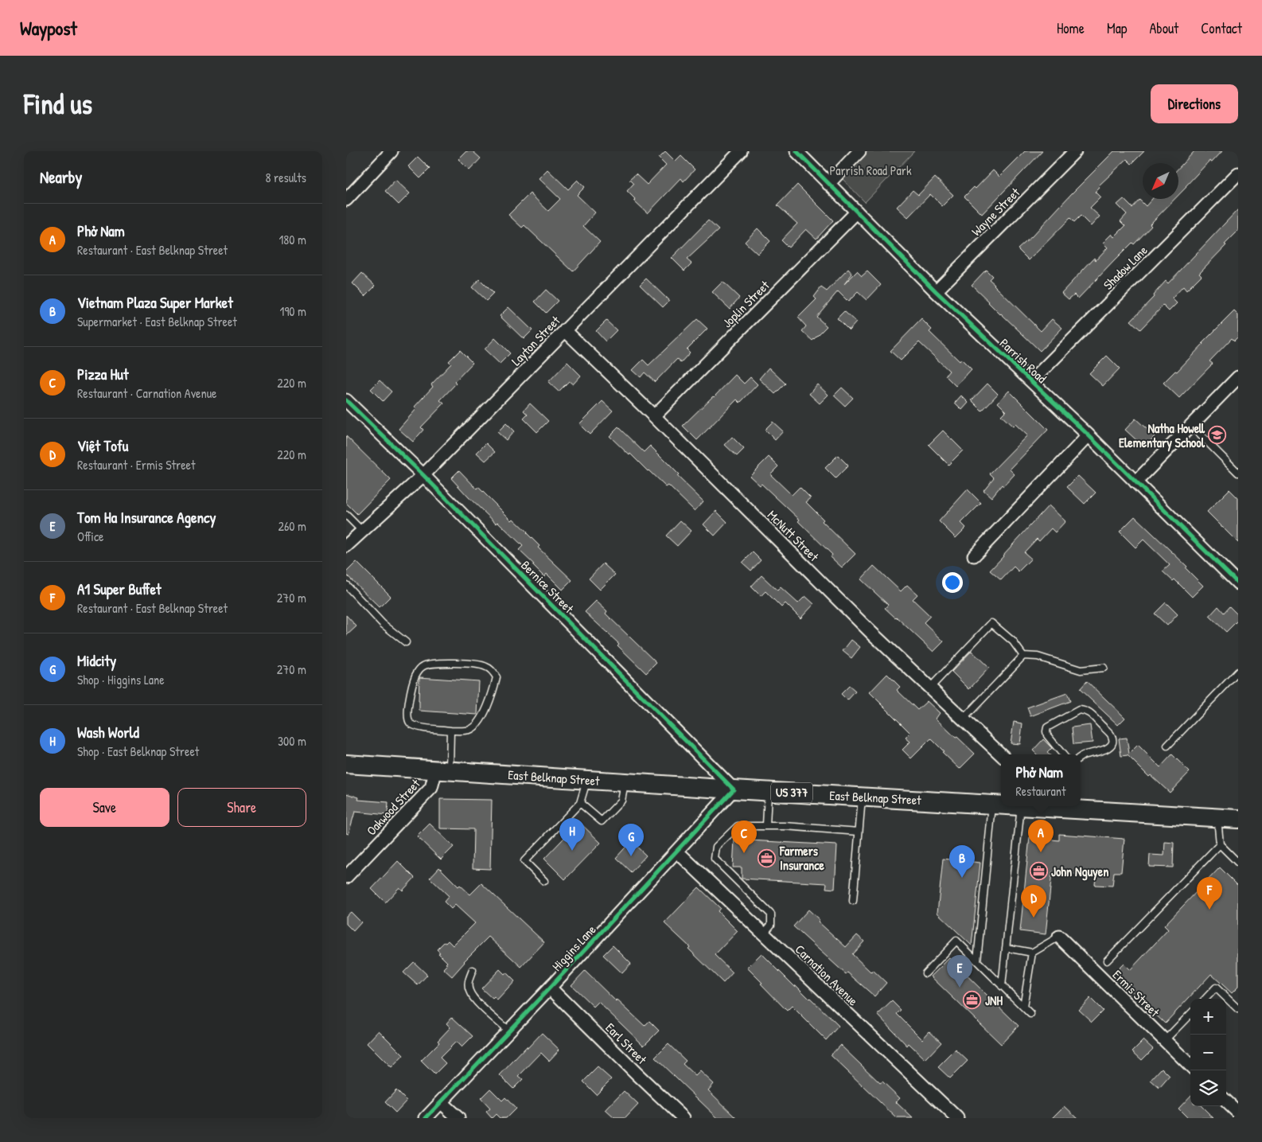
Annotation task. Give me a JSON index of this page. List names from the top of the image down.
{
  "streets": {
    "main road": ["East Belknap Street", "US 377"],
    "street": [
      "Wayne Street",
      "Shadow Lane",
      "Joplin Street",
      "Layton Street",
      "Parrish Road",
      "McNutt Street",
      "Bernice Street",
      "Oakwood Street",
      "Higgins Lane",
      "Carnation Avenue",
      "Ermis Street",
      "Earl Street"
    ]
  },
  "crossings": [
    ["Wayne Street", "Parrish Road"],
    ["Shadow Lane", "Parrish Road"],
    ["Joplin Street", "Parrish Road"],
    ["Joplin Street", "McNutt Street"],
    ["Layton Street", "McNutt Street"],
    ["Layton Street", "Bernice Street"],
    ["Bernice Street", "East Belknap Street"],
    ["Bernice Street", "Higgins Lane"],
    ["East Belknap Street", "Oakwood Street"],
    ["East Belknap Street", "Higgins Lane"],
    ["Higgins Lane", "Carnation Avenue"],
    ["Higgins Lane", "Earl Street"]
  ],
  "parks": ["Parrish Road Park"],
  "places": {
    "school or university": ["Natha Howell Elementary School"],
    "office": ["Farmers Insurance", "John Nguyen", "JNH"]
  },
  "north": "bottom left",
  "page": {
    "header": "Waypost",
    "nav": [
      "Home",
      "Map",
      "About",
      "Contact"
    ],
    "buttons": [
      "Directions",
      ["Save", "Share"]
    ],
    "title": "Find us",
    "heading": ["Nearby", "8 results"],
    "list": [
      {
        "mark": "A",
        "name": "Phở Nam",
        "note": "Restaurant · East Belknap Street",
        "value": "180 m"
      },
      {
        "mark": "B",
        "name": "Vietnam Plaza Super Market",
        "note": "Supermarket · East Belknap Street",
        "value": "190 m"
      },
      {
        "mark": "C",
        "name": "Pizza Hut",
        "note": "Restaurant · Carnation Avenue",
        "value": "220 m"
      },
      {
        "mark": "D",
        "name": "Việt Tofu",
        "note": "Restaurant · Ermis Street",
        "value": "220 m"
      },
      {
        "mark": "E",
        "name": "Tom Ha Insurance Agency",
        "note": "Office",
        "value": "260 m"
      },
      {
        "mark": "F",
        "name": "A1 Super Buffet",
        "note": "Restaurant · East Belknap Street",
        "value": "270 m"
      },
      {
        "mark": "G",
        "name": "Midcity",
        "note": "Shop · Higgins Lane",
        "value": "270 m"
      },
      {
        "mark": "H",
        "name": "Wash World",
        "note": "Shop · East Belknap Street",
        "value": "300 m"
      }
    ],
    "popup": ["Phở Nam", "Restaurant"],
    "pins": [
      "H",
      "A",
      "C",
      "G",
      "B",
      "F",
      "D",
      "E"
    ],
    "map_buttons": ["+", "−"]
  }
}
